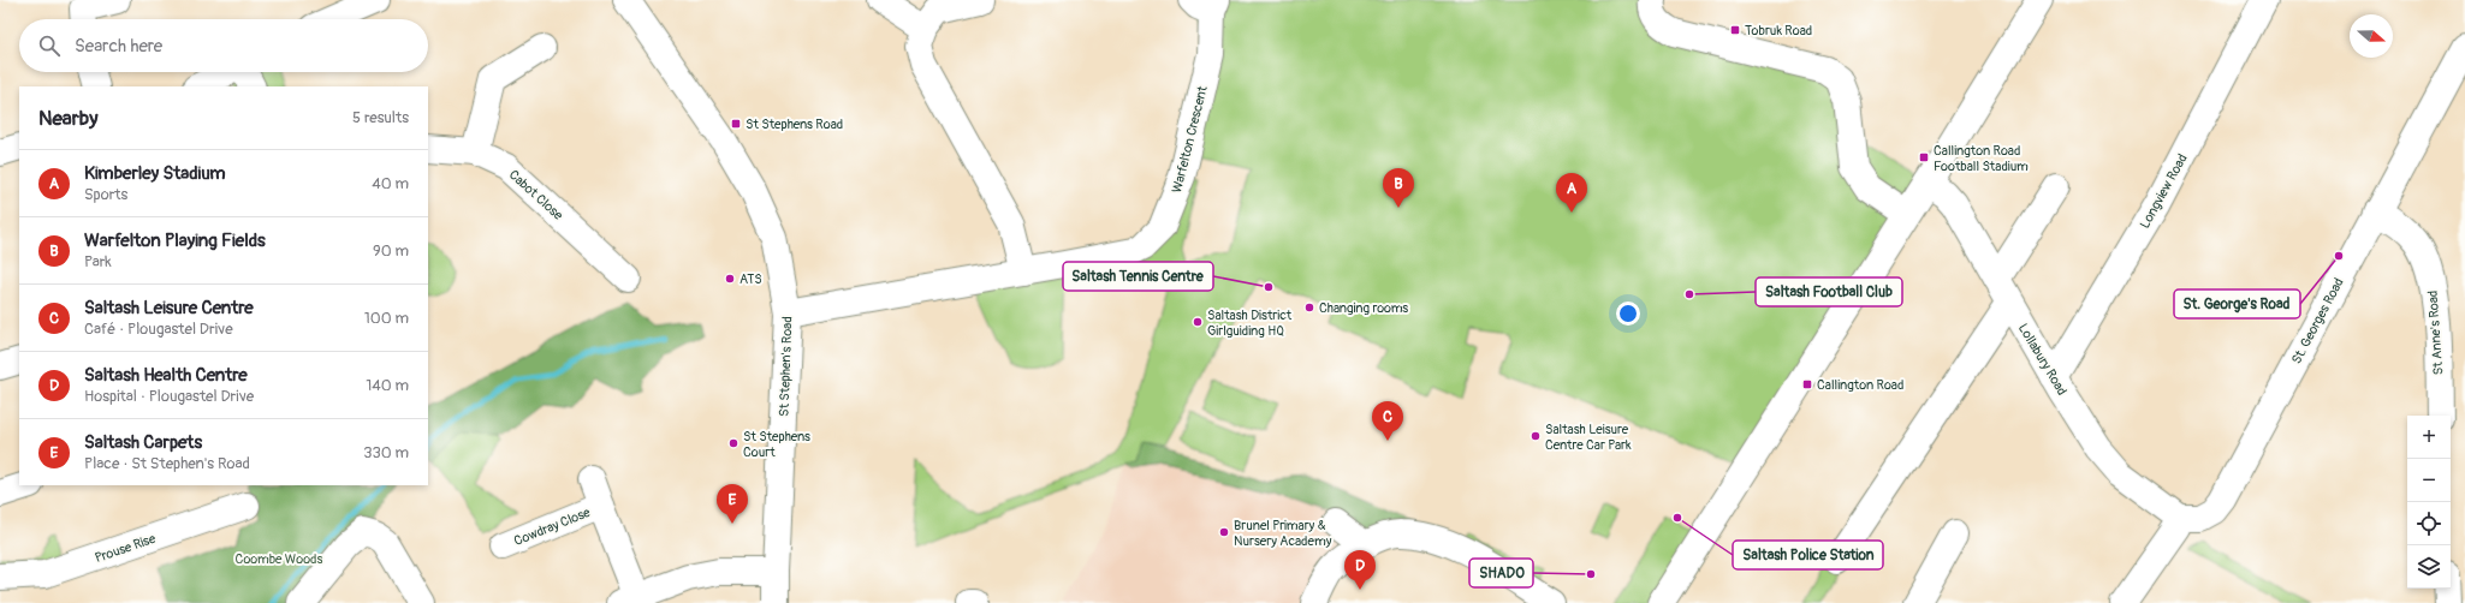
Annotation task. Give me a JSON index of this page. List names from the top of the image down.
{
  "streets": {
    "street": [
      "Warfelton Crescent",
      "Longview Road",
      "Cabot Close",
      "St. Georges Road",
      "St Anne's Road",
      "Lollabury Road",
      "St Stephen's Road",
      "Cowdray Close",
      "Prouse Rise"
    ]
  },
  "crossings": [
    ["Warfelton Crescent", "St Stephen's Road"],
    ["Longview Road", "Lollabury Road"],
    ["St. Georges Road", "St Anne's Road"],
    ["St. Georges Road", "Lollabury Road"]
  ],
  "parks": ["Coombe Woods"],
  "places": {
    "transit": [
      "Tobruk Road",
      "St Stephens Road",
      "Callington Road Football Stadium",
      "Callington Road"
    ],
    "other": [
      "St. George's Road",
      "ATS",
      "Saltash Tennis Centre",
      "Saltash Football Club",
      "Changing rooms",
      "Saltash District Girlguiding HQ",
      "Saltash Leisure Centre Car Park",
      "St Stephens Court",
      "Saltash Police Station",
      "Brunel Primary & Nursery Academy",
      "SHADO"
    ]
  },
  "north": "right",
  "page": {
    "search": "Search here",
    "heading": ["Nearby", "5 results"],
    "list": [
      {
        "mark": "A",
        "name": "Kimberley Stadium",
        "note": "Sports",
        "value": "40 m"
      },
      {
        "mark": "B",
        "name": "Warfelton Playing Fields",
        "note": "Park",
        "value": "90 m"
      },
      {
        "mark": "C",
        "name": "Saltash Leisure Centre",
        "note": "Café · Plougastel Drive",
        "value": "100 m"
      },
      {
        "mark": "D",
        "name": "Saltash Health Centre",
        "note": "Hospital · Plougastel Drive",
        "value": "140 m"
      },
      {
        "mark": "E",
        "name": "Saltash Carpets",
        "note": "Place · St Stephen's Road",
        "value": "330 m"
      }
    ],
    "pins": [
      "B",
      "A",
      "C",
      "E",
      "D"
    ],
    "map_buttons": ["+", "−"]
  }
}
